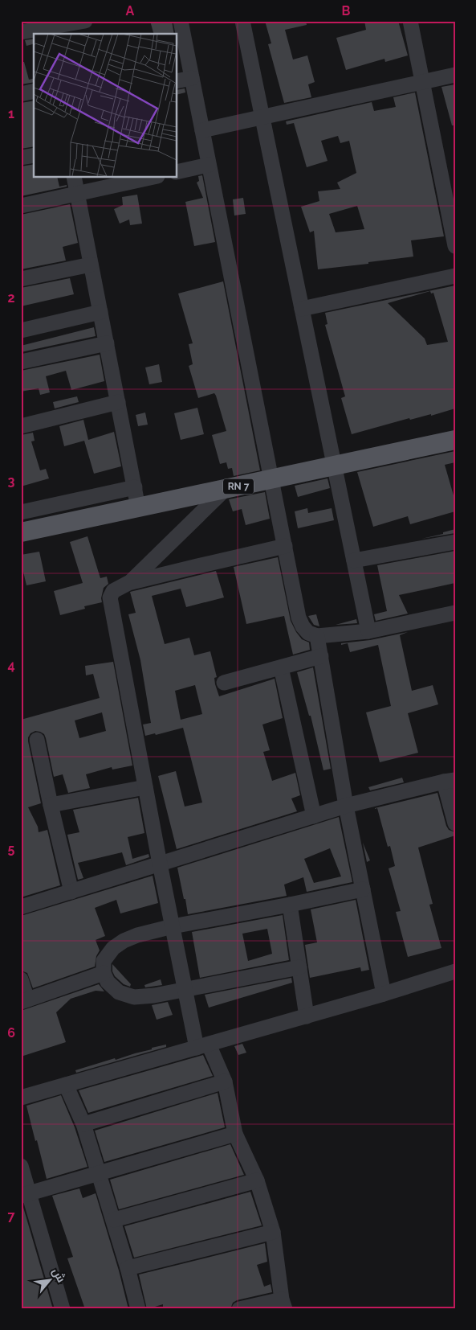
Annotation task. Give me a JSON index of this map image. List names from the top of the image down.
{
  "streets": {
    "main road": ["RN 7"]
  },
  "north": "top right",
  "grid": {
    "columns": ["A", "B"],
    "rows": [
      "1",
      "2",
      "3",
      "4",
      "5",
      "6",
      "7"
    ]
  }
}
